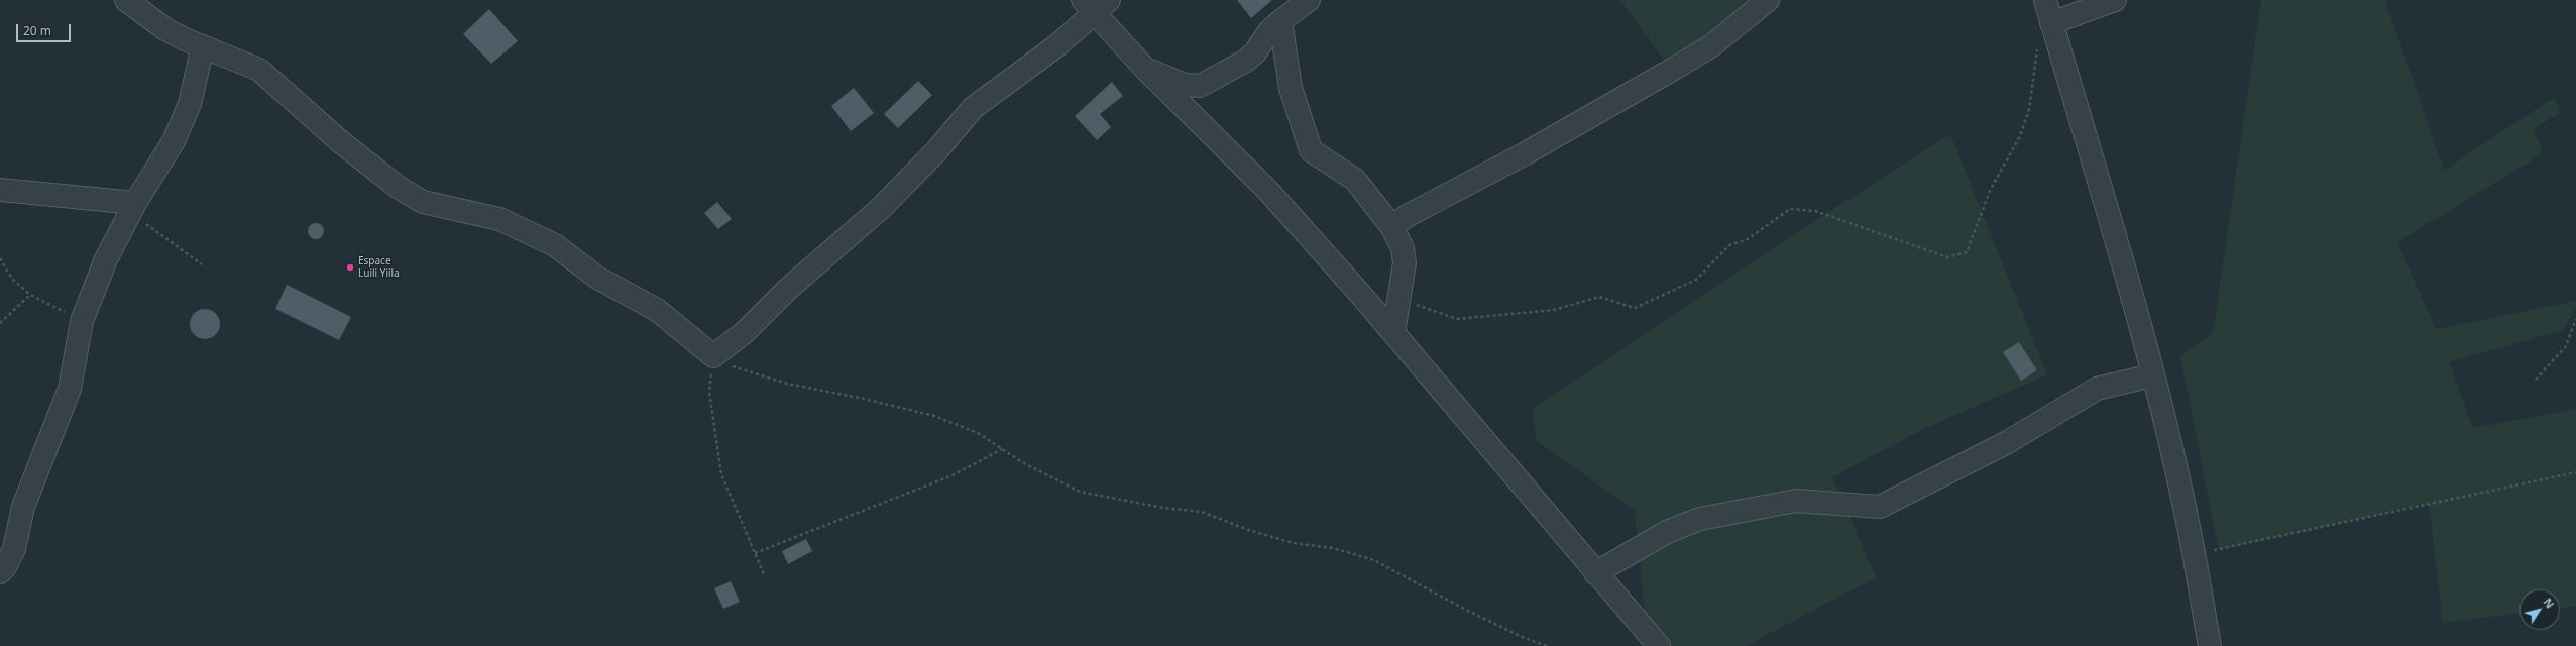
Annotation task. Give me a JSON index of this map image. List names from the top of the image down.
{
  "places": ["Espace Luili Yiila"],
  "scale_bar": "20 m",
  "north": "top right"
}
